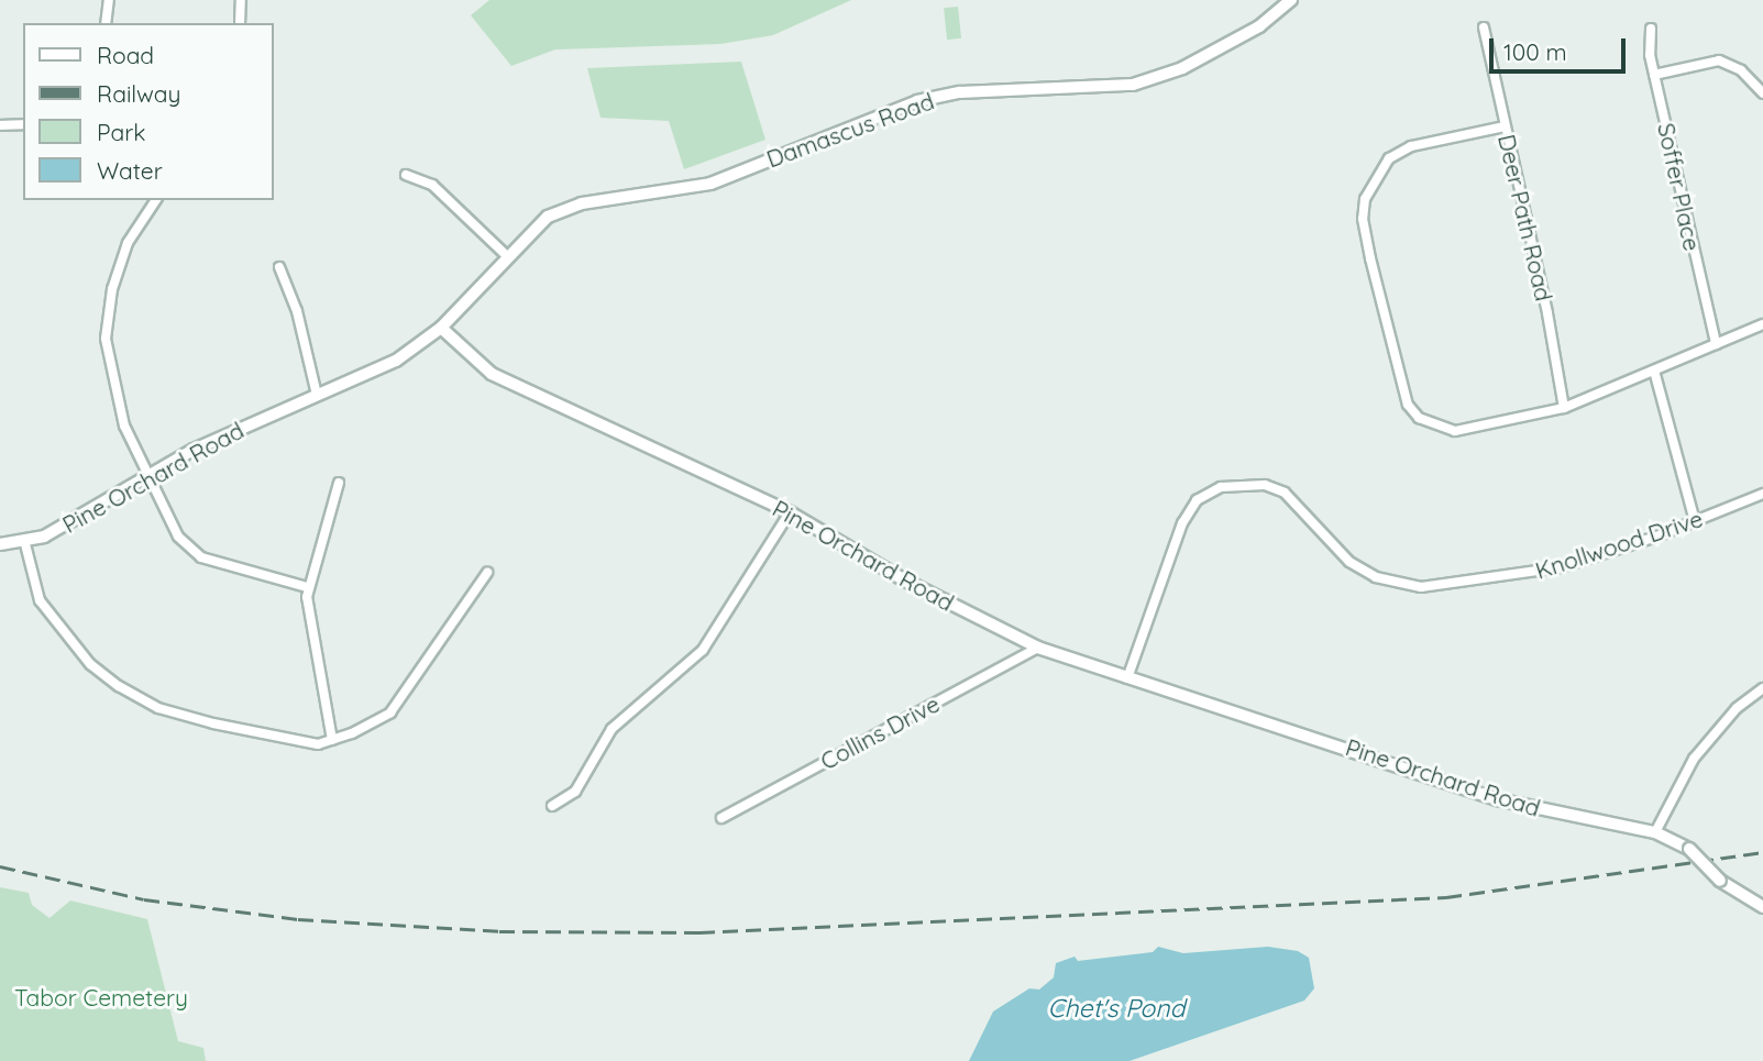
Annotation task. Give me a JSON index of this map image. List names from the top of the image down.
{
  "streets": {
    "street": [
      "Damascus Road",
      "Soffer Place",
      "Deer Path Road",
      "Pine Orchard Road",
      "Knollwood Drive",
      "Collins Drive"
    ]
  },
  "crossings": [
    ["Damascus Road", "Pine Orchard Road"],
    ["Pine Orchard Road", "Knollwood Drive"],
    ["Pine Orchard Road", "Collins Drive"]
  ],
  "water": ["Chet's Pond"],
  "parks": ["Tabor Cemetery"],
  "legend": [
    "Road",
    "Railway",
    "Park",
    "Water"
  ],
  "scale_bar": "100 m"
}
